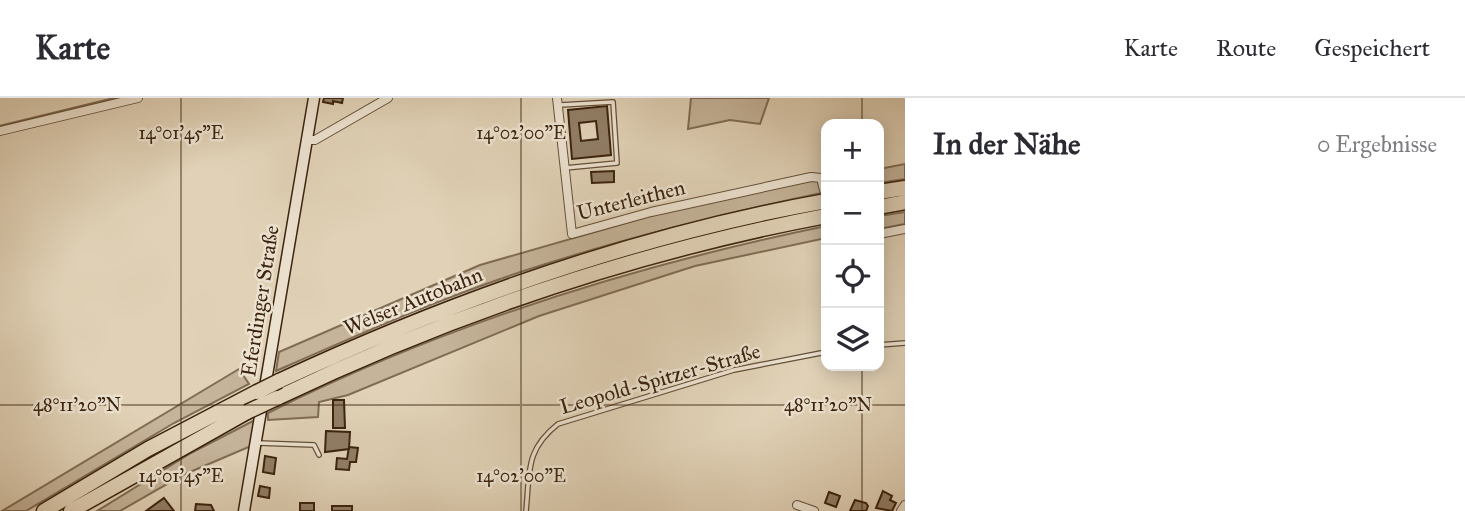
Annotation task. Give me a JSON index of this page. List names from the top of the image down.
{
  "streets": {
    "highway": ["Welser Autobahn"],
    "main road": ["Eferdinger Straße"],
    "street": ["Unterleithen"],
    "lane": ["Leopold-Spitzer-Straße"]
  },
  "page": {
    "header": "Karte",
    "nav": ["Karte", "Route", "Gespeichert"],
    "heading": ["In der Nähe", "0 Ergebnisse"],
    "map_buttons": ["+", "−"]
  },
  "coordinates": ["14°01'45\"E", "14°02'00\"E", "48°11'20\"N"]
}
